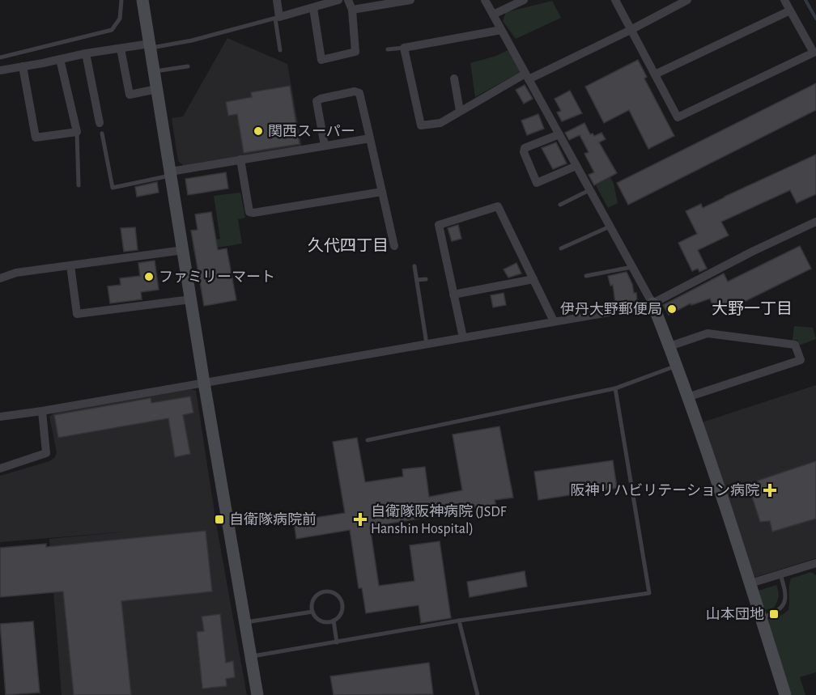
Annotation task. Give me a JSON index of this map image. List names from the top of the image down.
{
  "districts": ["久代四丁目", "大野一丁目"],
  "places": {
    "other": ["関西スーパー", "ファミリーマート", "伊丹大野郵便局"],
    "health": ["阪神リハビリテーション病院", "自衛隊阪神病院 (JSDF Hanshin Hospital)"],
    "transit": ["自衛隊病院前", "山本団地"]
  }
}
